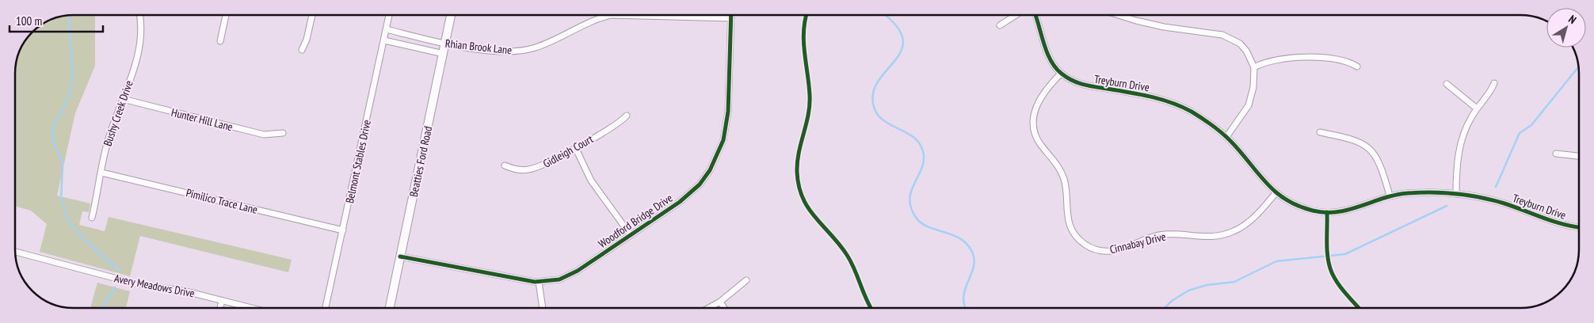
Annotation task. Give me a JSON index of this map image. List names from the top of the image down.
{
  "streets": {
    "main road": ["Beatties Ford Road"],
    "street": [
      "Rhian Brook Lane",
      "Treyburn Drive",
      "Bushy Creek Drive",
      "Hunter Hill Lane",
      "Gidleigh Court",
      "Belmont Stables Drive",
      "Pimilico Trace Lane",
      "Woodford Bridge Drive",
      "Cinnabay Drive",
      "Avery Meadows Drive"
    ]
  },
  "crossings": [
    ["Rhian Brook Lane", "Belmont Stables Drive"],
    ["Rhian Brook Lane", "Beatties Ford Road"],
    ["Rhian Brook Lane", "Woodford Bridge Drive"],
    ["Treyburn Drive", "Cinnabay Drive"],
    ["Bushy Creek Drive", "Hunter Hill Lane"],
    ["Bushy Creek Drive", "Pimilico Trace Lane"],
    ["Belmont Stables Drive", "Pimilico Trace Lane"],
    ["Beatties Ford Road", "Woodford Bridge Drive"]
  ],
  "scale_bar": "100 m",
  "north": "top right"
}
